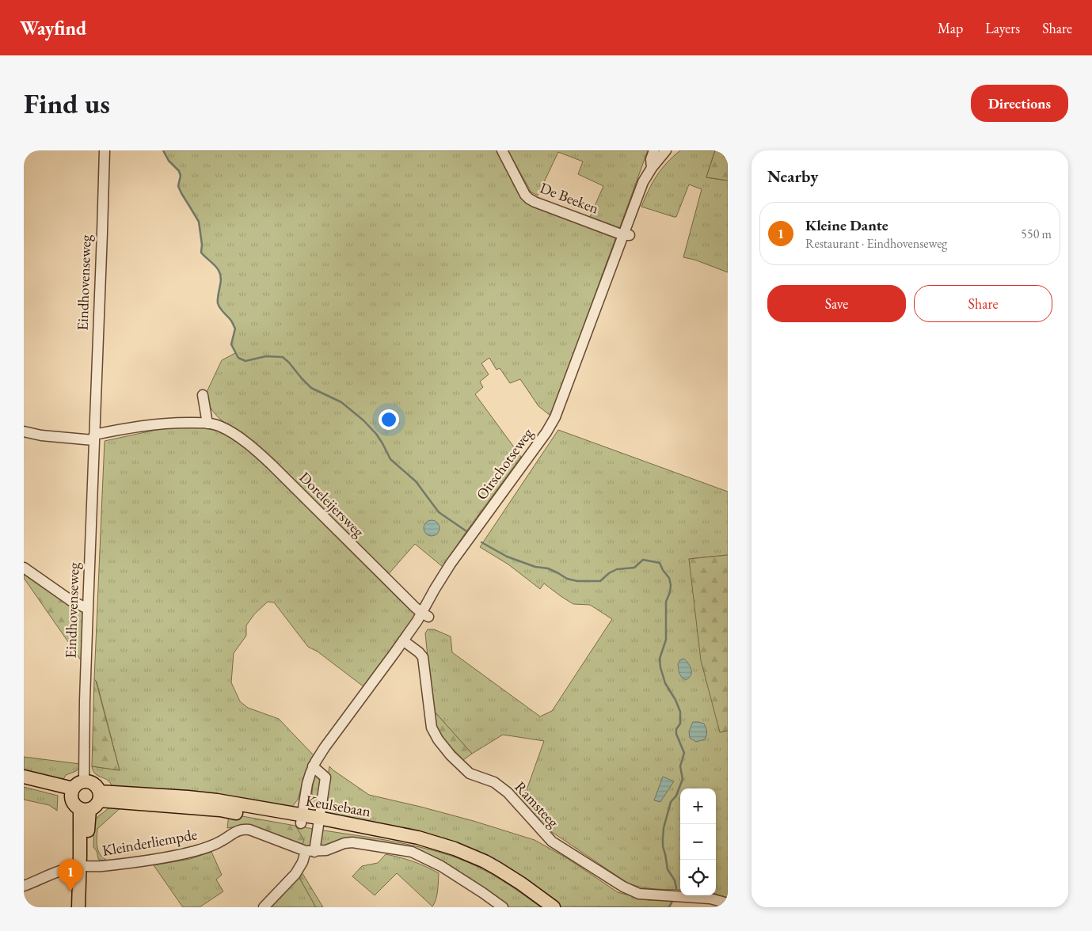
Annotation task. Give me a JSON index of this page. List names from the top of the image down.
{
  "streets": {
    "main road": ["Keulsebaan"],
    "street": [
      "De Beeken",
      "Eindhovenseweg",
      "Oirschotseweg",
      "Doreleijersweg",
      "Ramsteeg",
      "Kleinderliempde"
    ]
  },
  "crossings": [
    ["De Beeken", "Oirschotseweg"],
    ["Eindhovenseweg", "Doreleijersweg"],
    ["Eindhovenseweg", "Keulsebaan"],
    ["Oirschotseweg", "Doreleijersweg"],
    ["Oirschotseweg", "Ramsteeg"],
    ["Oirschotseweg", "Keulsebaan"]
  ],
  "page": {
    "header": "Wayfind",
    "nav": ["Map", "Layers", "Share"],
    "buttons": [
      "Directions",
      ["Save", "Share"]
    ],
    "title": "Find us",
    "heading": "Nearby",
    "list": [
      {
        "mark": "1",
        "name": "Kleine Dante",
        "note": "Restaurant · Eindhovenseweg",
        "value": "550 m"
      }
    ],
    "map_buttons": ["+", "−"],
    "pins": "1"
  }
}
